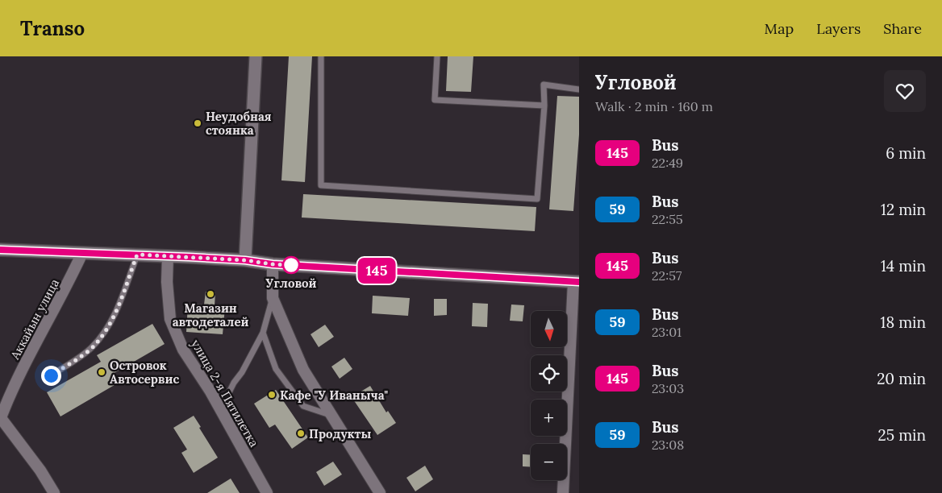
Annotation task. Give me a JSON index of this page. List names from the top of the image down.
{
  "streets": {
    "street": ["Аккайын улица", "улица 2-я Пятилетка"]
  },
  "places": [
    "Неудобная стоянка",
    "Угловой",
    "Магазин автодеталей",
    "Островок Автосервис",
    "Кафе \"У Иваныча\"",
    "Продукты"
  ],
  "lines": ["bus line 145"],
  "north": "bottom",
  "page": {
    "header": "Transo",
    "nav": ["Map", "Layers", "Share"],
    "on_map": "145",
    "heading": ["Угловой", "Walk · 2 min · 160 m"],
    "list": [
      {
        "mark": "145",
        "name": "Bus",
        "note": "22:49",
        "value": "6 min"
      },
      {
        "mark": "59",
        "name": "Bus",
        "note": "22:55",
        "value": "12 min"
      },
      {
        "mark": "145",
        "name": "Bus",
        "note": "22:57",
        "value": "14 min"
      },
      {
        "mark": "59",
        "name": "Bus",
        "note": "23:01",
        "value": "18 min"
      },
      {
        "mark": "145",
        "name": "Bus",
        "note": "23:03",
        "value": "20 min"
      },
      {
        "mark": "59",
        "name": "Bus",
        "note": "23:08",
        "value": "25 min"
      }
    ],
    "map_buttons": ["+", "−"]
  }
}
